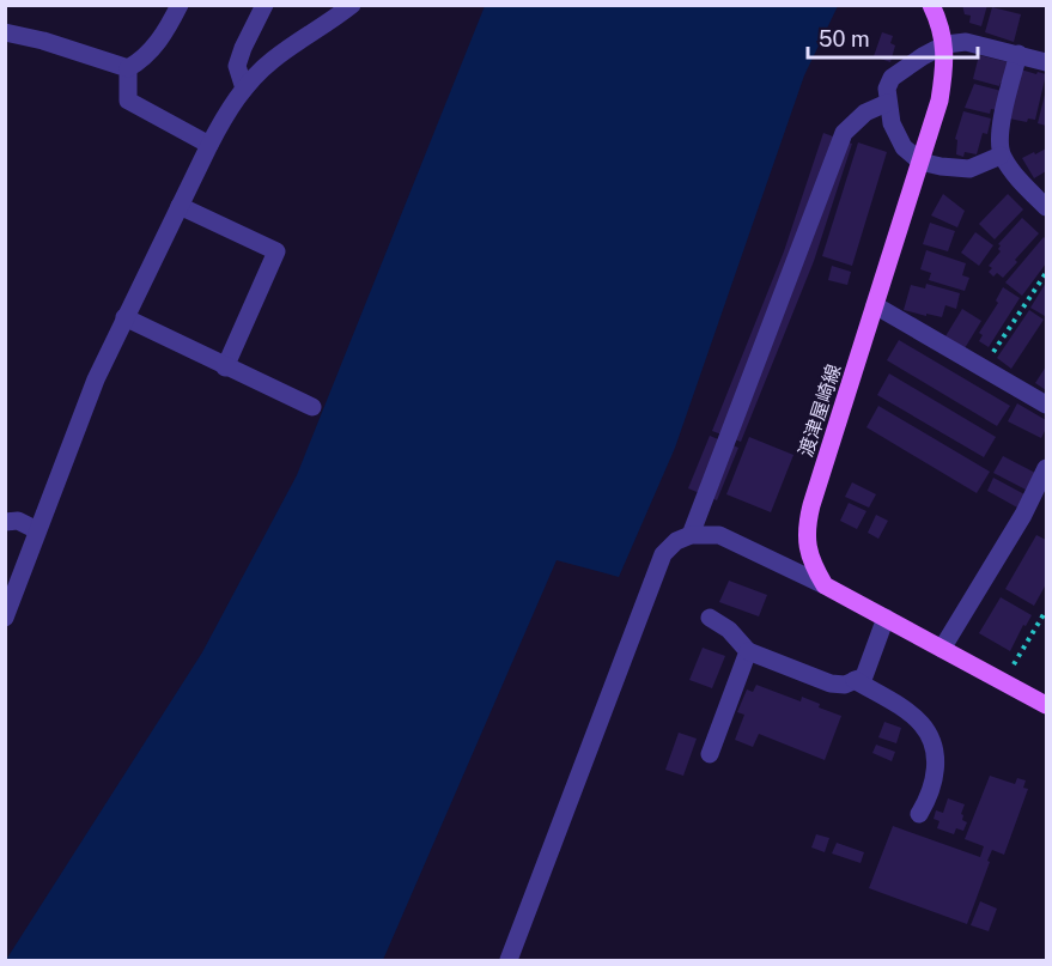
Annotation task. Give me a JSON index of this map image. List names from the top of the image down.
{
  "streets": {
    "main road": ["渡津屋崎線"]
  },
  "scale_bar": "50 m"
}
